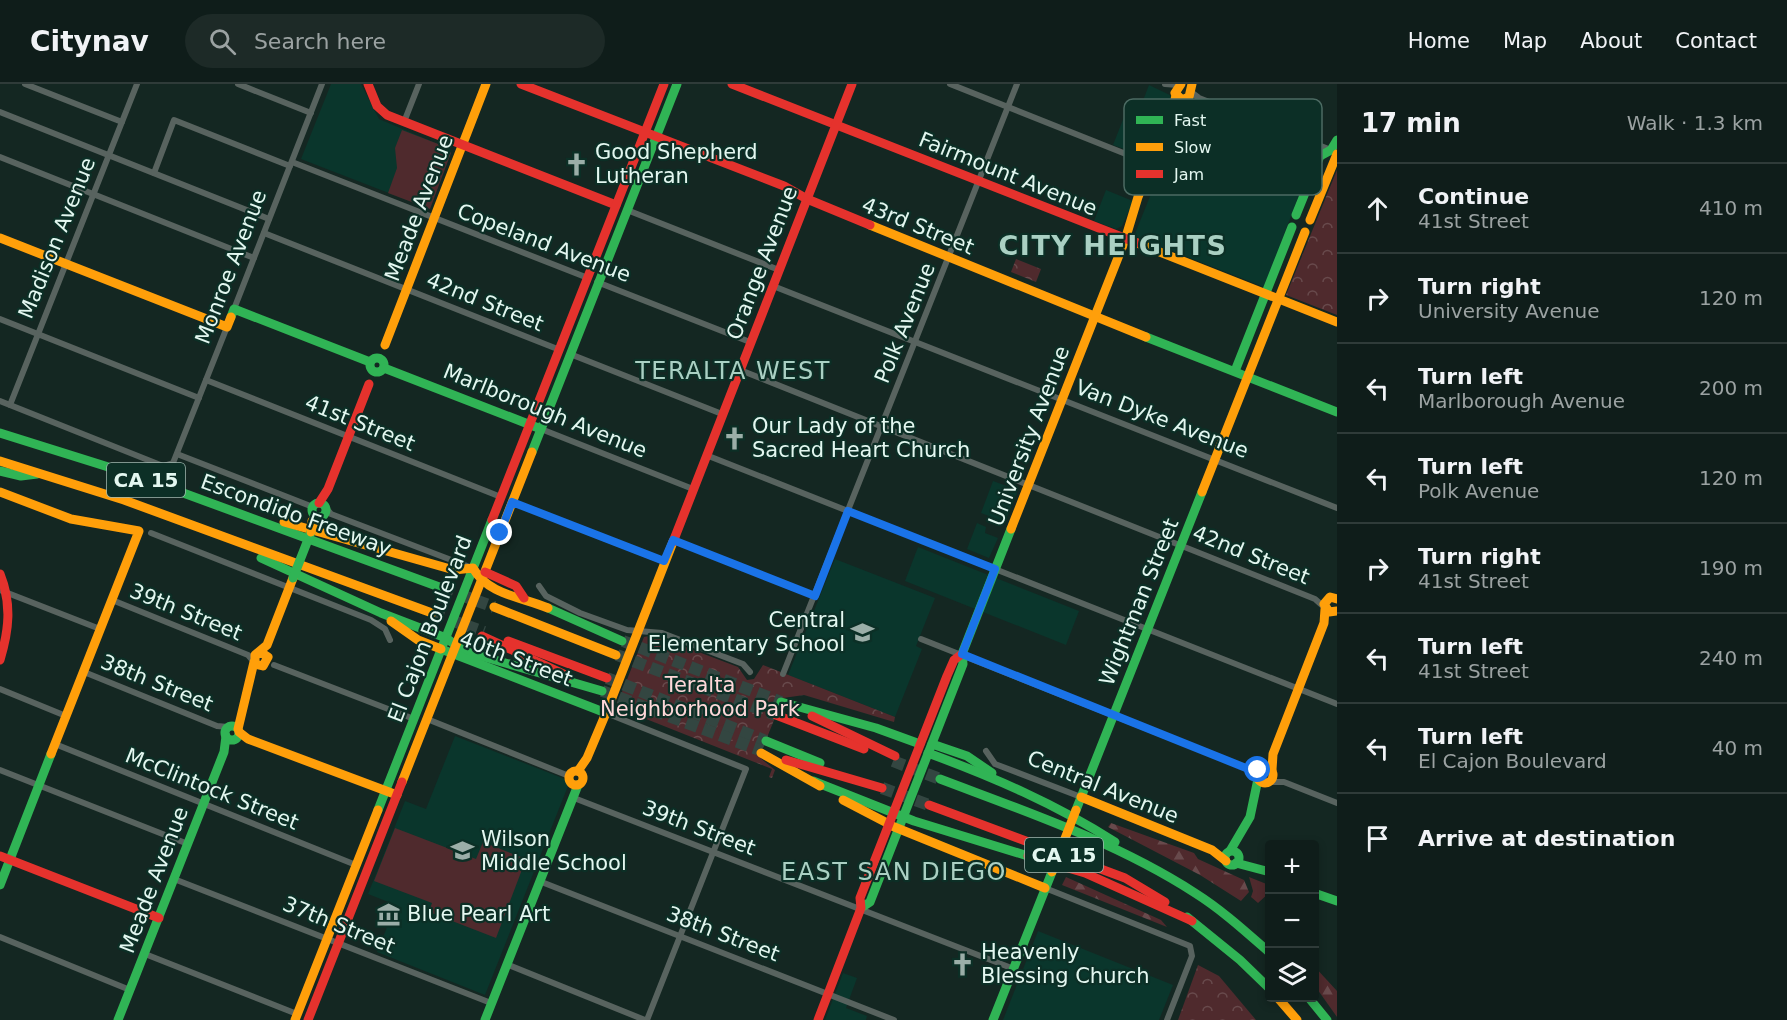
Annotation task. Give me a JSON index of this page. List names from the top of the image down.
{
  "streets": {
    "main road": [
      "Fairmount Avenue",
      "Meade Avenue",
      "43rd Street",
      "Orange Avenue",
      "Monroe Avenue",
      "Marlborough Avenue",
      "University Avenue",
      "CA 15",
      "Escondido Freeway",
      "Wightman Street",
      "El Cajon Boulevard",
      "40th Street",
      "38th Street",
      "Central Avenue"
    ],
    "street": [
      "Madison Avenue",
      "Copeland Avenue",
      "42nd Street",
      "Polk Avenue",
      "Van Dyke Avenue",
      "41st Street",
      "39th Street",
      "McClintock Street",
      "37th Street"
    ]
  },
  "crossings": [
    ["Fairmount Avenue", "Orange Avenue"],
    ["Fairmount Avenue", "Polk Avenue"],
    ["Fairmount Avenue", "University Avenue"],
    ["Fairmount Avenue", "Wightman Street"],
    ["Meade Avenue", "Copeland Avenue"],
    ["Meade Avenue", "42nd Street"],
    ["Meade Avenue", "Marlborough Avenue"],
    ["Meade Avenue", "41st Street"],
    ["Meade Avenue", "39th Street"],
    ["Meade Avenue", "38th Street"],
    ["Meade Avenue", "McClintock Street"],
    ["Meade Avenue", "37th Street"],
    ["43rd Street", "Orange Avenue"],
    ["43rd Street", "Polk Avenue"],
    ["43rd Street", "University Avenue"],
    ["43rd Street", "Wightman Street"],
    ["43rd Street", "El Cajon Boulevard"],
    ["Madison Avenue", "Monroe Avenue"],
    ["Copeland Avenue", "Orange Avenue"],
    ["Copeland Avenue", "Monroe Avenue"],
    ["Copeland Avenue", "El Cajon Boulevard"],
    ["Orange Avenue", "42nd Street"],
    ["Orange Avenue", "Marlborough Avenue"],
    ["Orange Avenue", "Van Dyke Avenue"],
    ["Orange Avenue", "39th Street"],
    ["Orange Avenue", "40th Street"],
    ["Orange Avenue", "38th Street"],
    ["Orange Avenue", "37th Street"],
    ["Monroe Avenue", "42nd Street"],
    ["Monroe Avenue", "Marlborough Avenue"],
    ["Monroe Avenue", "41st Street"],
    ["42nd Street", "Polk Avenue"],
    ["42nd Street", "University Avenue"],
    ["42nd Street", "Wightman Street"],
    ["42nd Street", "El Cajon Boulevard"],
    ["Polk Avenue", "Van Dyke Avenue"],
    ["Marlborough Avenue", "El Cajon Boulevard"],
    ["Van Dyke Avenue", "University Avenue"],
    ["Van Dyke Avenue", "Wightman Street"],
    ["41st Street", "El Cajon Boulevard"],
    ["University Avenue", "39th Street"],
    ["University Avenue", "38th Street"],
    ["Wightman Street", "39th Street"],
    ["Wightman Street", "Central Avenue"],
    ["39th Street", "El Cajon Boulevard"],
    ["39th Street", "40th Street"],
    ["El Cajon Boulevard", "40th Street"],
    ["El Cajon Boulevard", "38th Street"],
    ["El Cajon Boulevard", "McClintock Street"],
    ["El Cajon Boulevard", "37th Street"]
  ],
  "districts": ["CITY HEIGHTS", "TERALTA WEST", "EAST SAN DIEGO"],
  "parks": ["Teralta Neighborhood Park"],
  "places": {
    "church": ["Good Shepherd Lutheran", "Our Lady of the Sacred Heart Church", "Heavenly Blessing Church"],
    "school or university": ["Central Elementary School", "Wilson Middle School"],
    "museum": ["Blue Pearl Art"]
  },
  "legend": ["Fast", "Slow", "Jam"],
  "page": {
    "header": "Citynav",
    "search": "Search here",
    "nav": [
      "Home",
      "Map",
      "About",
      "Contact"
    ],
    "heading": ["17 min", "Walk · 1.3 km"],
    "list": [
      ["Continue", "41st Street", "410 m"],
      ["Turn right", "University Avenue", "120 m"],
      ["Turn left", "Marlborough Avenue", "200 m"],
      ["Turn left", "Polk Avenue", "120 m"],
      ["Turn right", "41st Street", "190 m"],
      ["Turn left", "41st Street", "240 m"],
      ["Turn left", "El Cajon Boulevard", "40 m"],
      "Arrive at destination"
    ],
    "map_buttons": ["+", "−"]
  }
}
